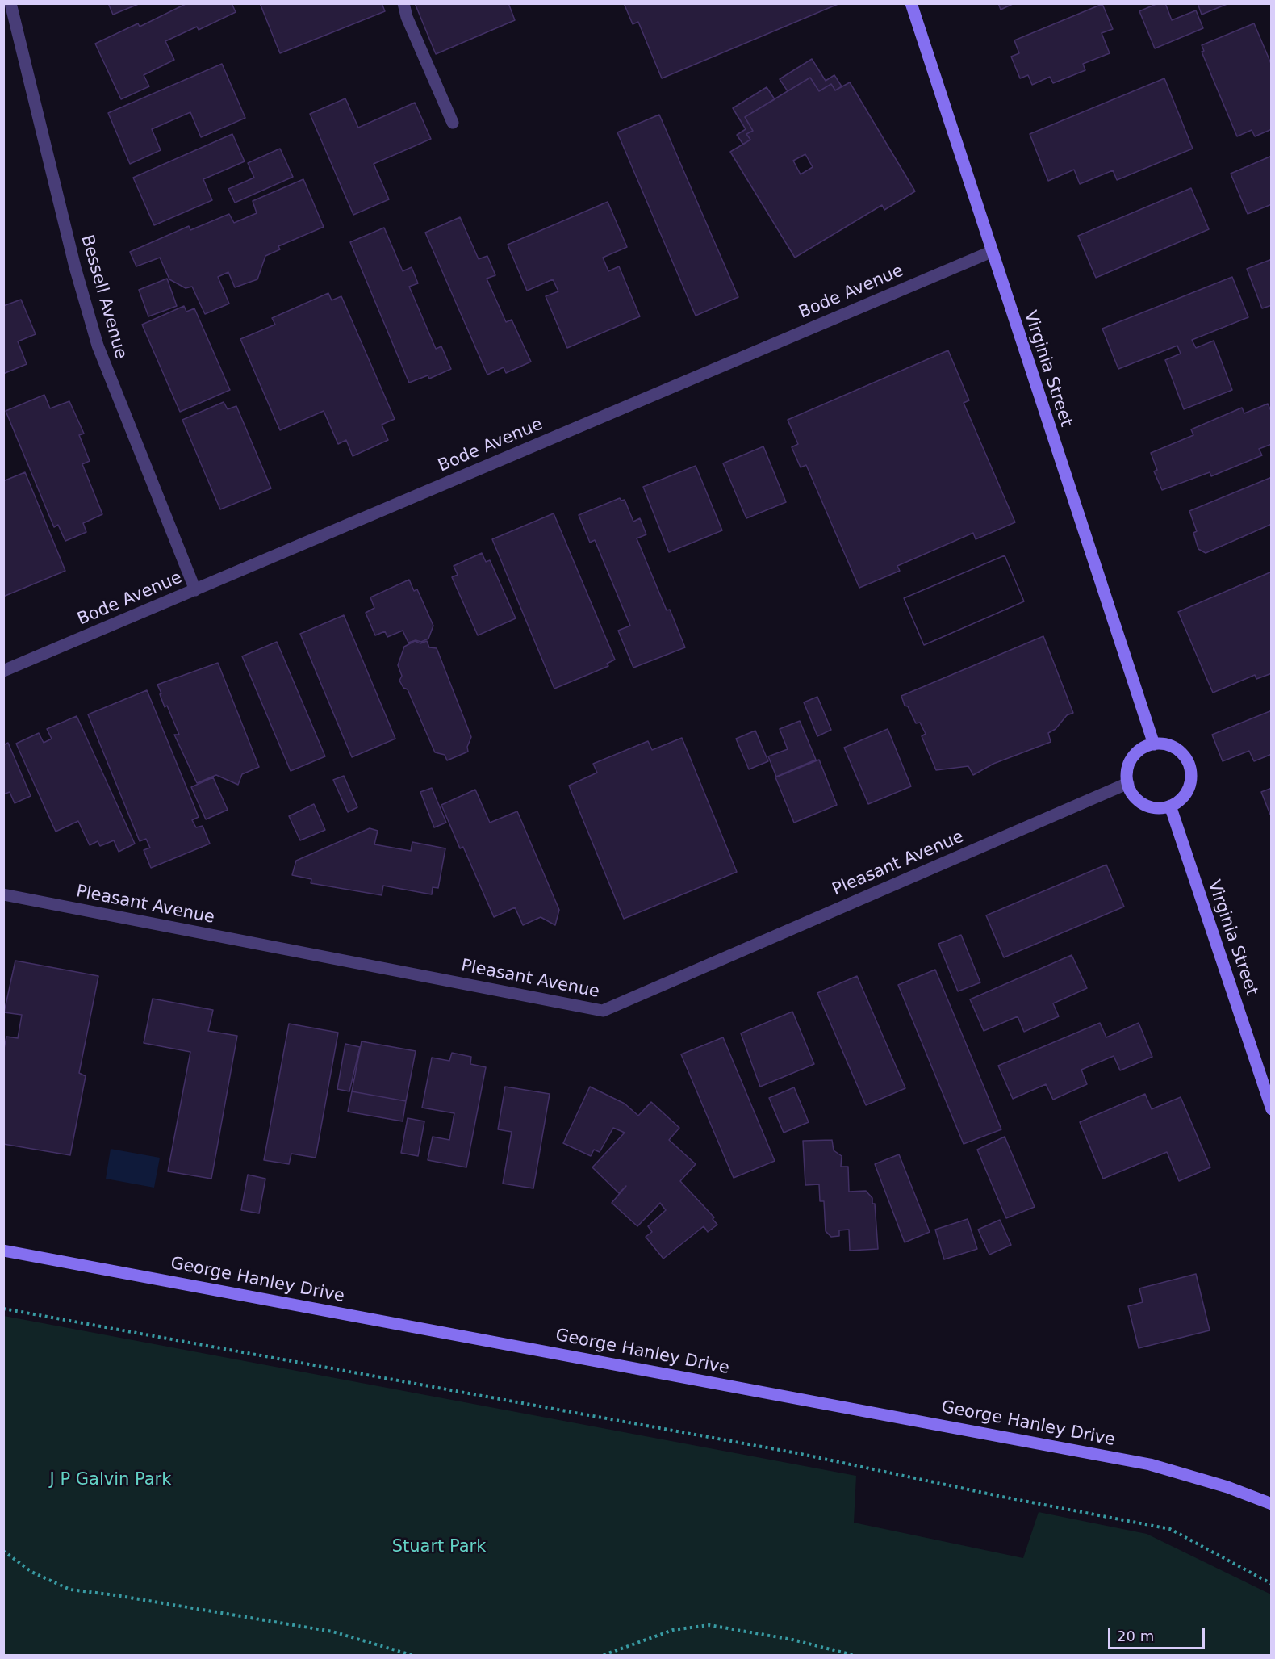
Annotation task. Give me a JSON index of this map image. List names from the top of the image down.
{
  "streets": {
    "street": [
      "Bode Avenue",
      "Bessell Avenue",
      "Virginia Street",
      "Pleasant Avenue",
      "George Hanley Drive"
    ]
  },
  "crossings": [
    ["Bode Avenue", "Bessell Avenue"],
    ["Bode Avenue", "Virginia Street"],
    ["Virginia Street", "Pleasant Avenue"]
  ],
  "parks": ["J P Galvin Park", "Stuart Park"],
  "scale_bar": "20 m"
}
